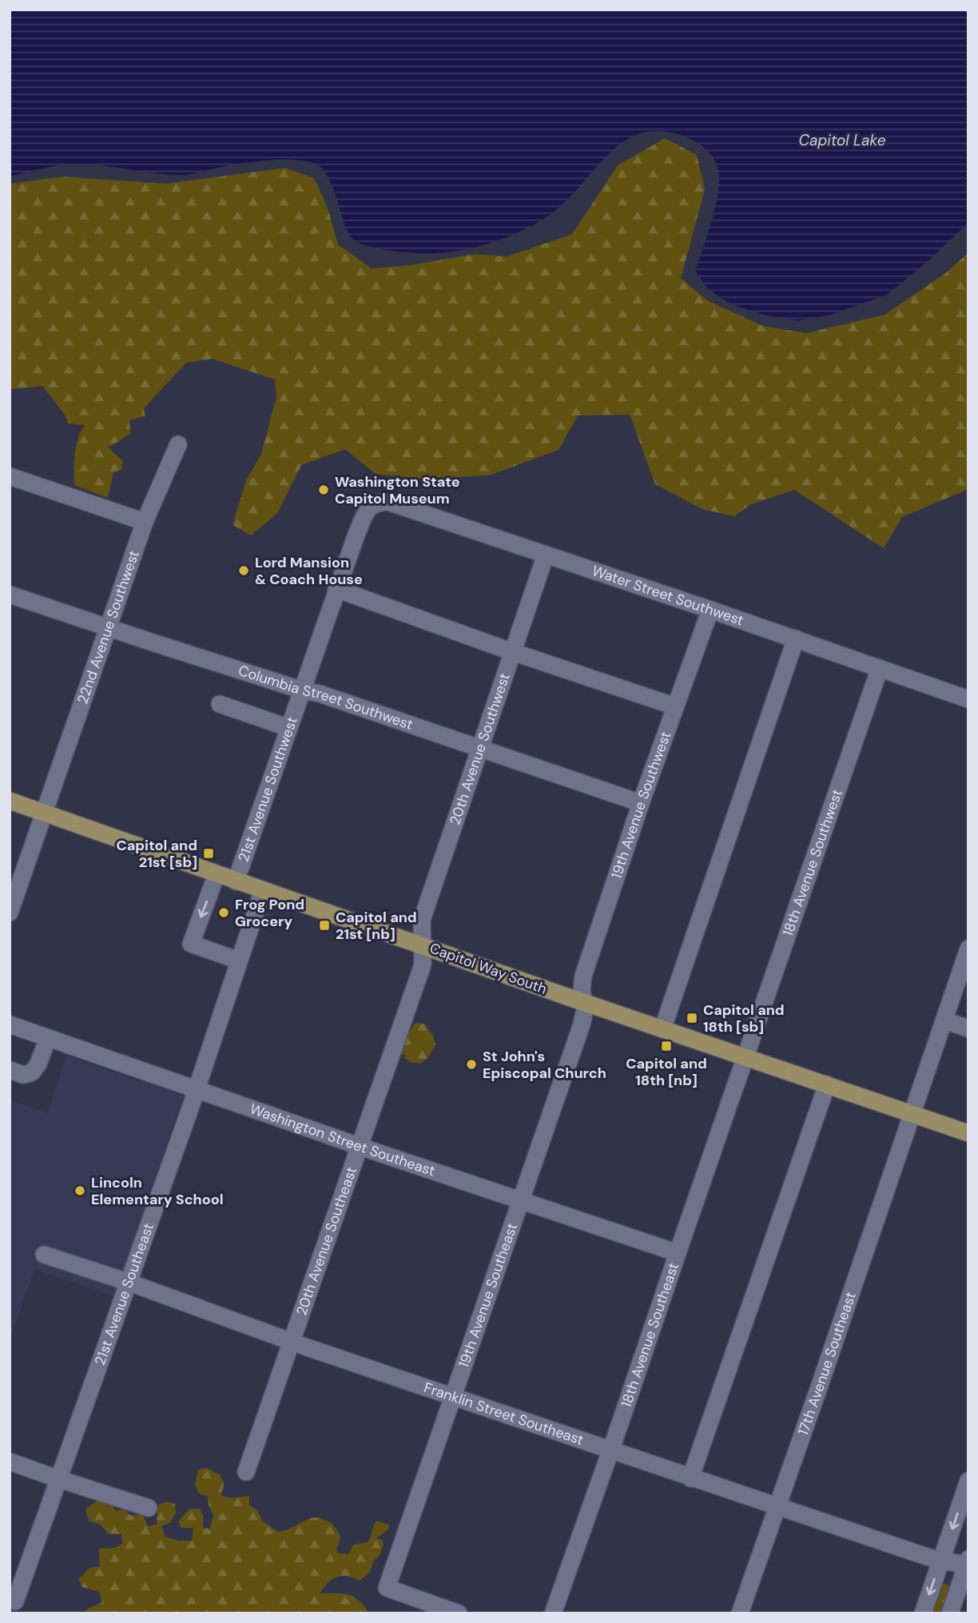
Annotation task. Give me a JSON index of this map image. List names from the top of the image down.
{
  "streets": {
    "main road": ["Capitol Way South"],
    "street": [
      "Water Street Southwest",
      "22nd Avenue Southwest",
      "Columbia Street Southwest",
      "20th Avenue Southwest",
      "21st Avenue Southwest",
      "19th Avenue Southwest",
      "18th Avenue Southwest",
      "Washington Street Southeast",
      "20th Avenue Southeast",
      "21st Avenue Southeast",
      "19th Avenue Southeast",
      "18th Avenue Southeast",
      "17th Avenue Southeast",
      "Franklin Street Southeast"
    ]
  },
  "crossings": [
    ["Water Street Southwest", "20th Avenue Southwest"],
    ["Water Street Southwest", "21st Avenue Southwest"],
    ["Water Street Southwest", "19th Avenue Southwest"],
    ["Water Street Southwest", "18th Avenue Southwest"],
    ["22nd Avenue Southwest", "Columbia Street Southwest"],
    ["22nd Avenue Southwest", "Capitol Way South"],
    ["Columbia Street Southwest", "20th Avenue Southwest"],
    ["Columbia Street Southwest", "21st Avenue Southwest"],
    ["Columbia Street Southwest", "19th Avenue Southwest"],
    ["20th Avenue Southwest", "Capitol Way South"],
    ["20th Avenue Southwest", "20th Avenue Southeast"],
    ["21st Avenue Southwest", "Capitol Way South"],
    ["19th Avenue Southwest", "Capitol Way South"],
    ["19th Avenue Southwest", "19th Avenue Southeast"],
    ["18th Avenue Southwest", "Capitol Way South"],
    ["18th Avenue Southwest", "18th Avenue Southeast"],
    ["Capitol Way South", "20th Avenue Southeast"],
    ["Capitol Way South", "21st Avenue Southeast"],
    ["Capitol Way South", "19th Avenue Southeast"],
    ["Capitol Way South", "18th Avenue Southeast"],
    ["Capitol Way South", "17th Avenue Southeast"],
    ["Washington Street Southeast", "20th Avenue Southeast"],
    ["Washington Street Southeast", "21st Avenue Southeast"],
    ["Washington Street Southeast", "19th Avenue Southeast"],
    ["Washington Street Southeast", "18th Avenue Southeast"],
    ["20th Avenue Southeast", "Franklin Street Southeast"],
    ["21st Avenue Southeast", "Franklin Street Southeast"],
    ["19th Avenue Southeast", "Franklin Street Southeast"],
    ["18th Avenue Southeast", "Franklin Street Southeast"],
    ["17th Avenue Southeast", "Franklin Street Southeast"]
  ],
  "water": ["Capitol Lake"],
  "places": {
    "other": [
      "Washington State Capitol Museum",
      "Lord Mansion & Coach House",
      "Frog Pond Grocery",
      "St John's Episcopal Church",
      "Lincoln Elementary School"
    ],
    "transit": [
      "Capitol and 21st [sb]",
      "Capitol and 21st [nb]",
      "Capitol and 18th [sb]",
      "Capitol and 18th [nb]"
    ]
  }
}
